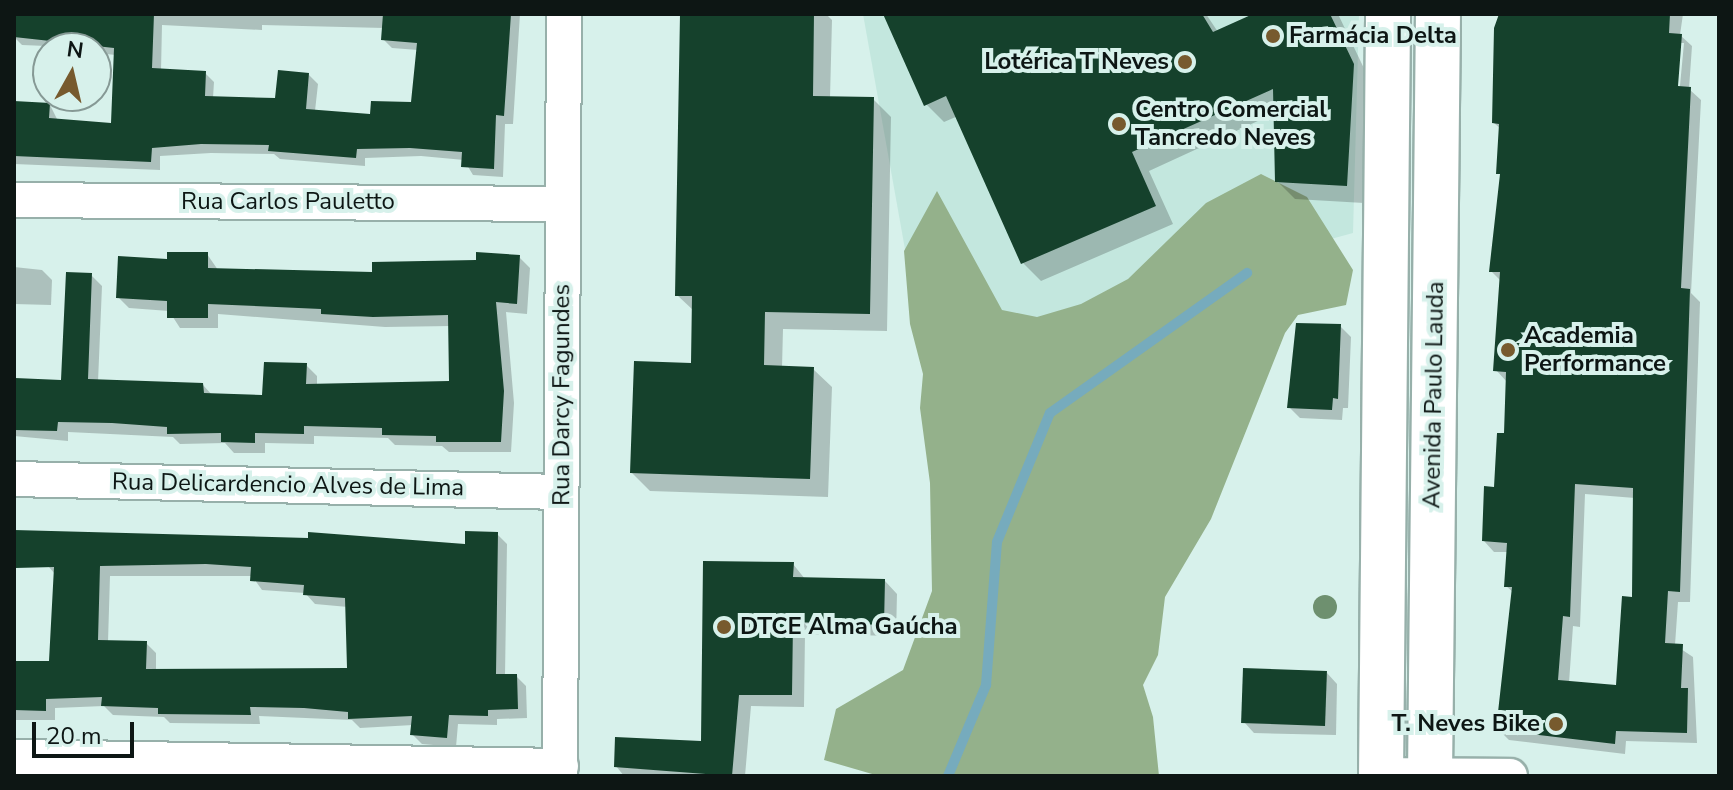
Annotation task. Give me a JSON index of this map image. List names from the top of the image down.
{
  "streets": {
    "main road": ["Avenida Paulo Lauda"],
    "street": ["Rua Carlos Pauletto", "Rua Darcy Fagundes", "Rua Delicardencio Alves de Lima"]
  },
  "crossings": [
    ["Rua Carlos Pauletto", "Rua Darcy Fagundes"],
    ["Rua Darcy Fagundes", "Rua Delicardencio Alves de Lima"]
  ],
  "places": [
    "Farmácia Delta",
    "Lotérica T Neves",
    "Centro Comercial Tancredo Neves",
    "Academia Performance",
    "DTCE Alma Gaúcha",
    "T. Neves Bike"
  ],
  "scale_bar": "20 m",
  "north": "top"
}
